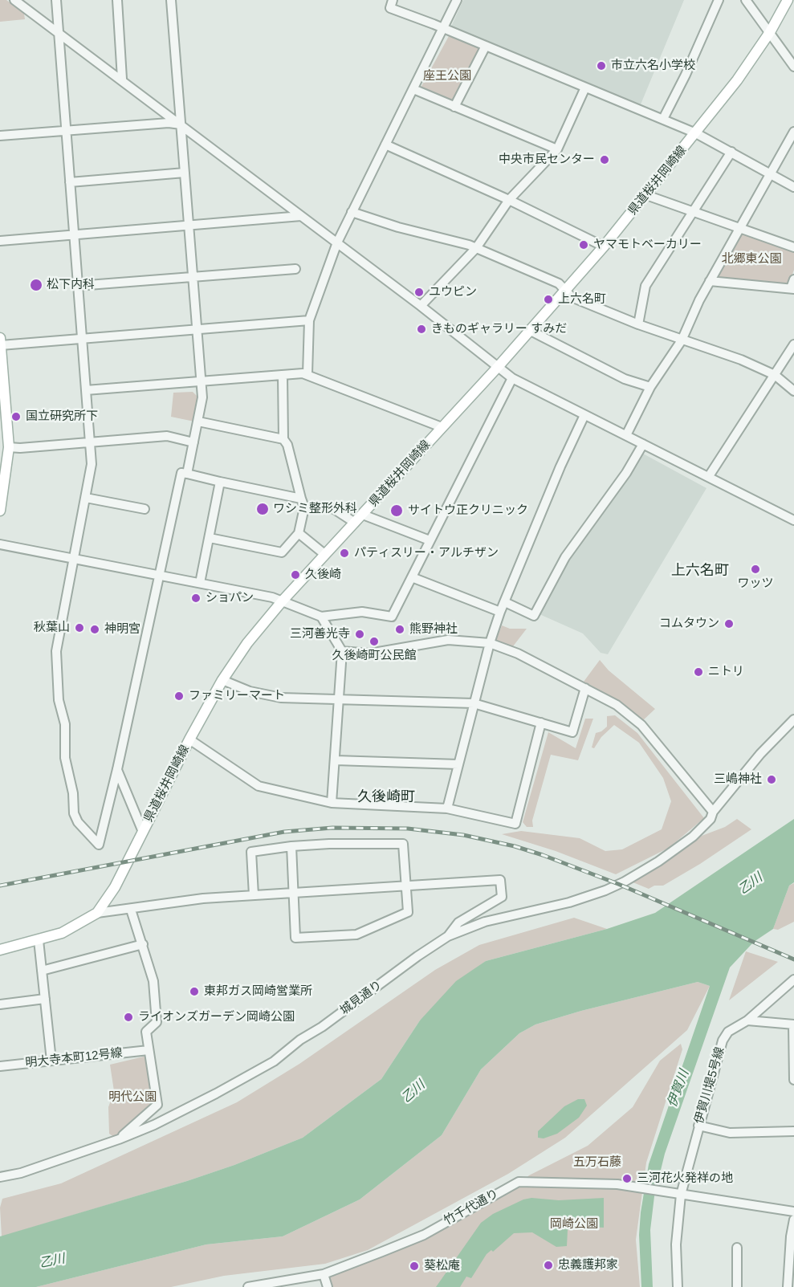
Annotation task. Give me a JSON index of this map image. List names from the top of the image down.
{
  "streets": {
    "main road": ["県道桜井岡崎線"],
    "street": [
      "城見通り",
      "明大寺本町12号線",
      "伊賀川堤5号線",
      "竹千代通り"
    ]
  },
  "crossings": [
    ["伊賀川堤5号線", "竹千代通り"]
  ],
  "districts": ["上六名町", "久後崎町"],
  "water": ["乙川", "伊賀川"],
  "parks": [
    "座王公園",
    "北郷東公園",
    "明代公園",
    "五万石藤",
    "岡崎公園"
  ],
  "places": [
    "市立六名小学校",
    "中央市民センター",
    "ヤマモトベーカリー",
    "松下内科",
    "ユウピン",
    "上六名町",
    "きものギャラリー すみだ",
    "国立研究所下",
    "ワシミ整形外科",
    "サイトウ正クリニック",
    "パティスリー・アルチザン",
    "ワッツ",
    "久後崎",
    "ショパン",
    "コムタウン",
    "秋葉山",
    "神明宮",
    "熊野神社",
    "三河善光寺",
    "久後崎町公民館",
    "ニトリ",
    "ファミリーマート",
    "三嶋神社",
    "東邦ガス岡崎営業所",
    "ライオンズガーデン岡崎公園",
    "三河花火発祥の地",
    "忠義護邦家",
    "葵松庵"
  ]
}
